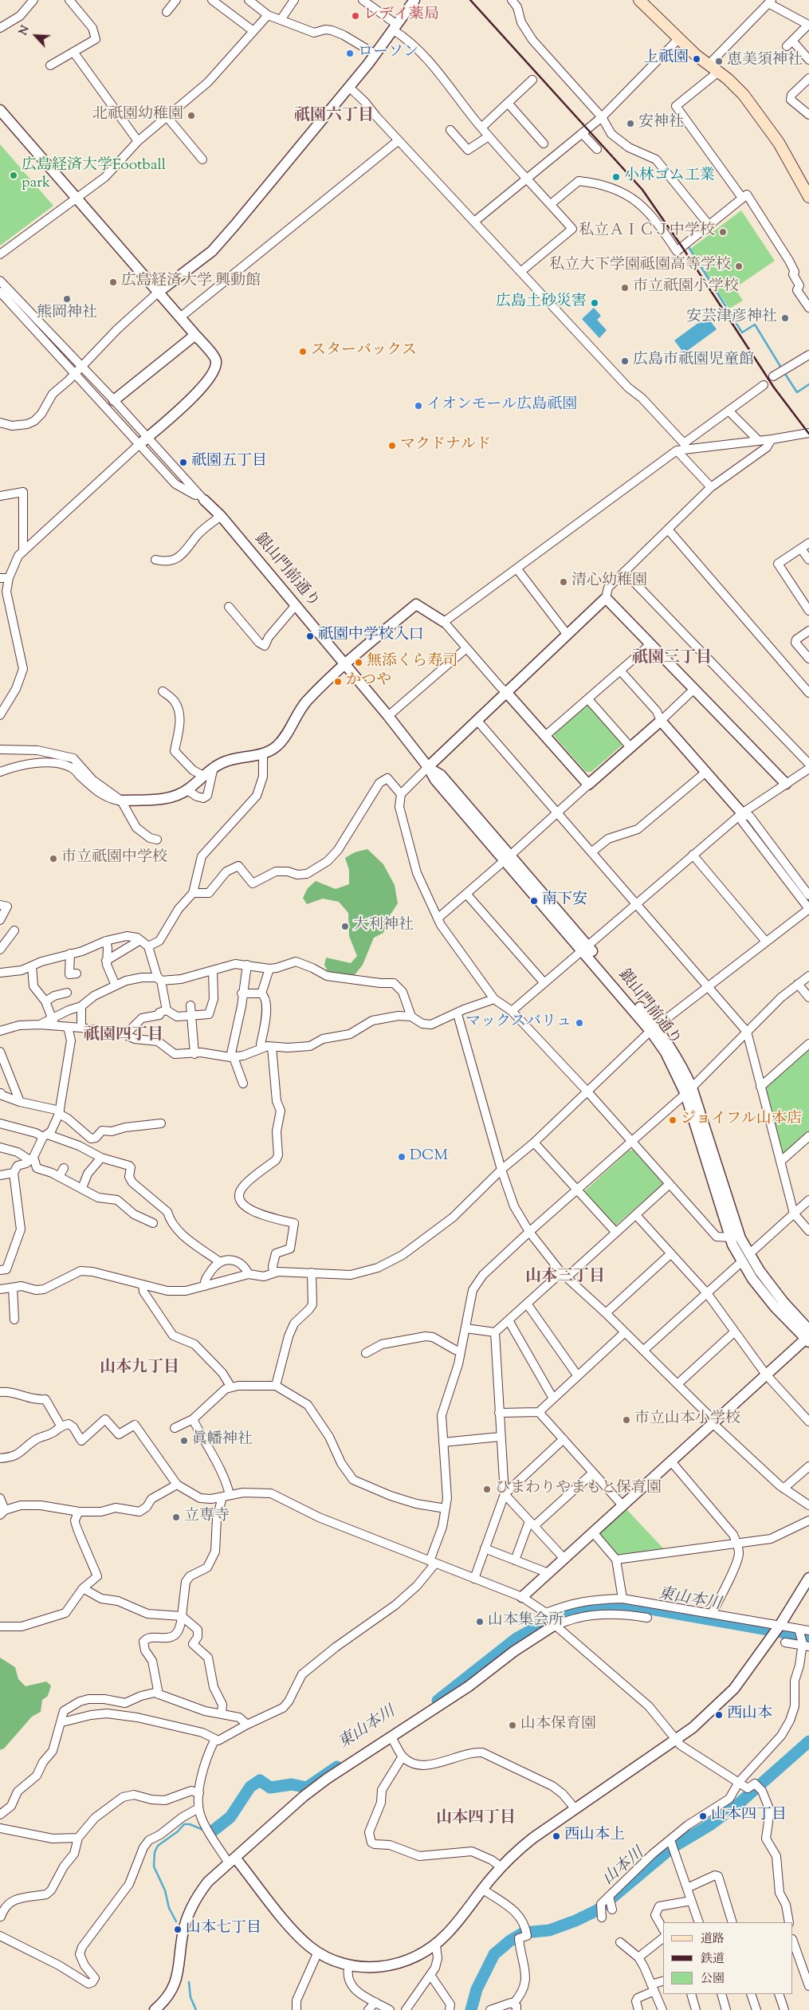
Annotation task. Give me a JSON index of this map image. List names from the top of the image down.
{
  "streets": {
    "street": ["銀山門前通り"]
  },
  "districts": [
    "祇園六丁目",
    "祇園三丁目",
    "祇園四丁目",
    "山本三丁目",
    "山本九丁目",
    "山本四丁目"
  ],
  "water": ["東山本川", "山本川"],
  "places": [
    "レデイ薬局",
    "ローソン",
    "上祇園",
    "恵美須神社",
    "北祇園幼稚園",
    "安神社",
    "広島経済大学Football park",
    "小林ゴム工業",
    "私立ＡＩＣＪ中学校",
    "私立大下学園祗園高等学校",
    "広島経済大学 興動館",
    "市立祇園小学校",
    "熊岡神社",
    "広島土砂災害",
    "安芸津彦神社",
    "スターバックス",
    "広島市祇園児童館",
    "イオンモール広島祇園",
    "マクドナルド",
    "祇園五丁目",
    "清心幼稚園",
    "祇園中学校入口",
    "無添くら寿司",
    "かつや",
    "市立祇園中学校",
    "南下安",
    "大利神社",
    "マックスバリュ",
    "ジョイフル山本店",
    "DCM",
    "市立山本小学校",
    "眞幡神社",
    "ひまわりやまもと保育園",
    "立専寺",
    "山本集会所",
    "西山本",
    "山本保育園",
    "山本四丁目",
    "西山本上",
    "山本七丁目"
  ],
  "legend": ["道路", "鉄道", "公園"],
  "north": "top left"
}
